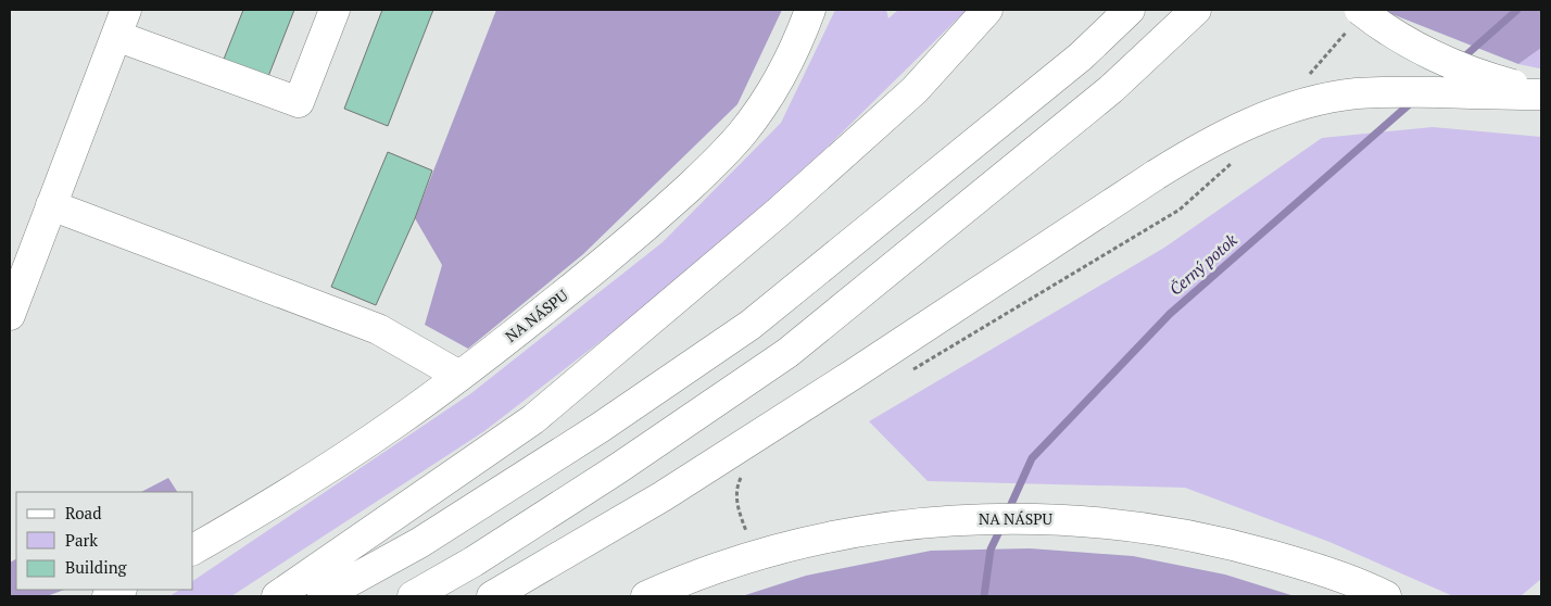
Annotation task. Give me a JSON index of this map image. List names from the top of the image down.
{
  "streets": {
    "main road": ["NA NÁSPU"]
  },
  "water": ["Černý potok"],
  "legend": ["Road", "Park", "Building"]
}
